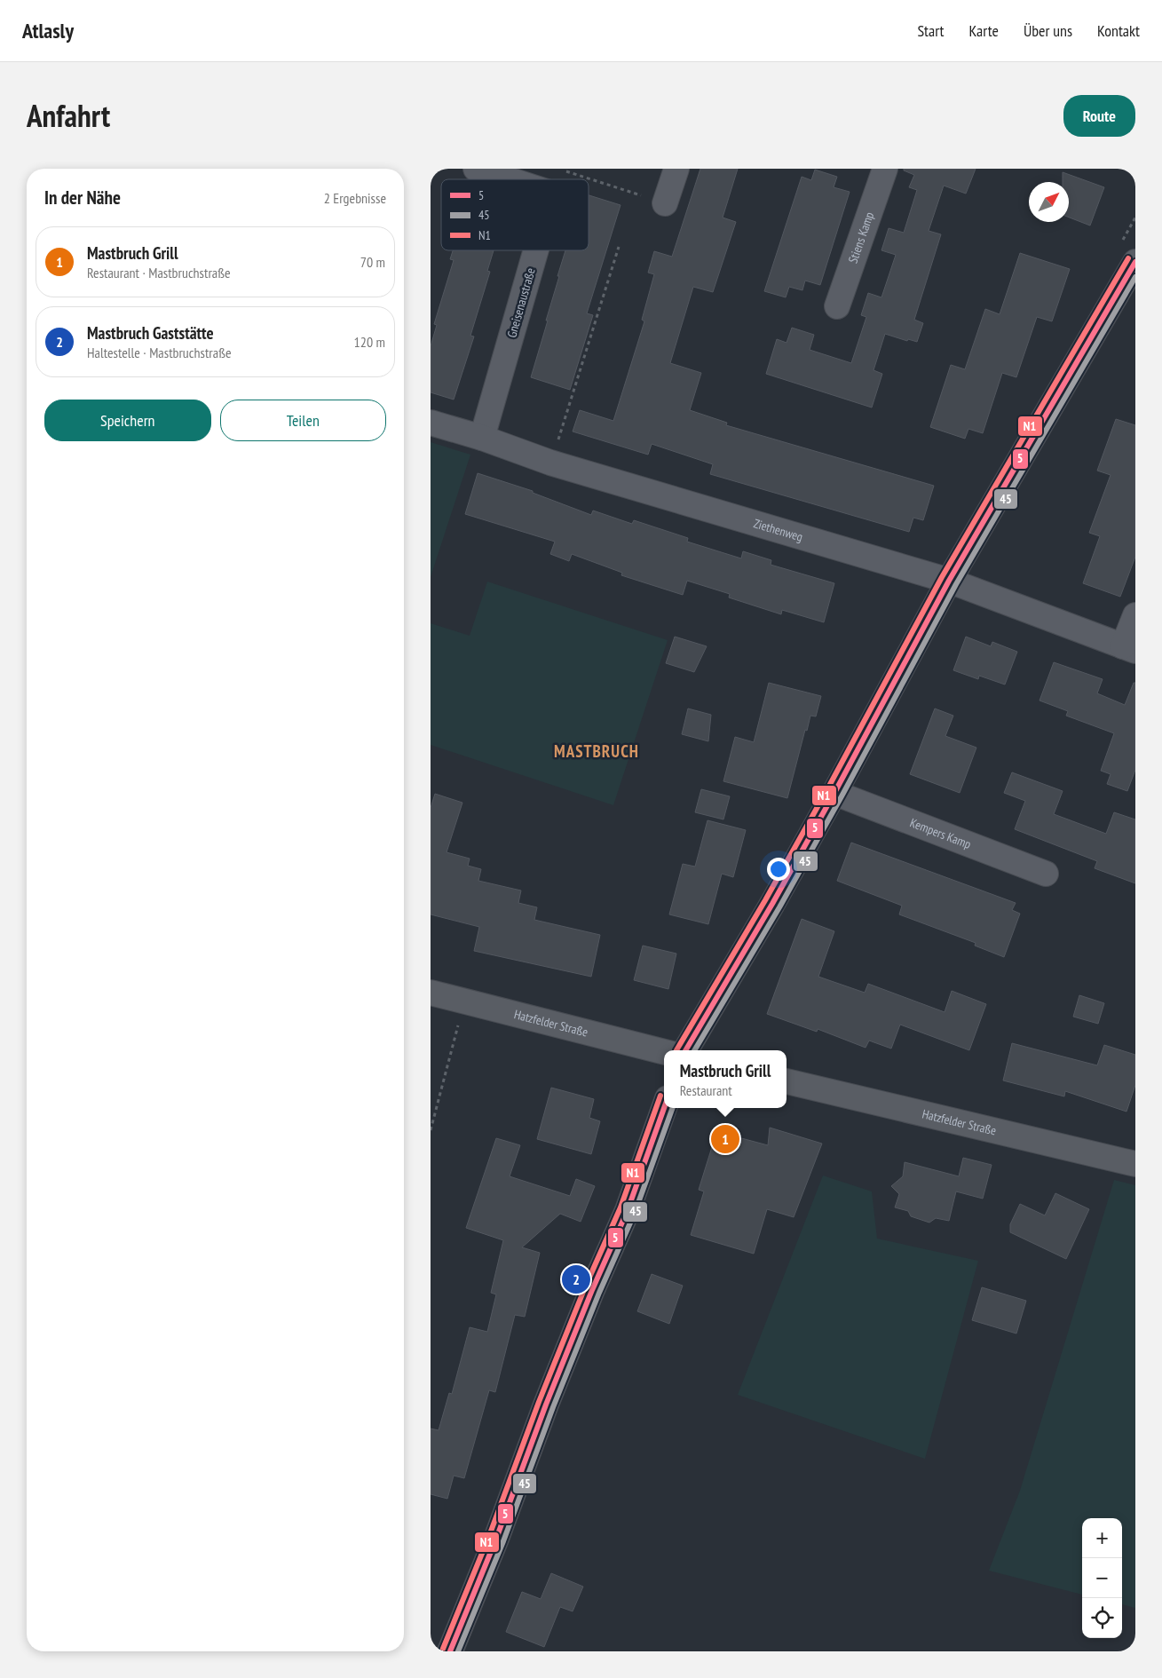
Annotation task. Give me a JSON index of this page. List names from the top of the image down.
{
  "streets": {
    "street": [
      "Stiens Kamp",
      "Gneisenaustraße",
      "Ziethenweg",
      "Kempers Kamp",
      "Hatzfelder Straße"
    ]
  },
  "crossings": [
    ["Gneisenaustraße", "Ziethenweg"]
  ],
  "districts": ["MASTBRUCH"],
  "lines": ["transit line N1", "transit line 5", "transit line 45"],
  "legend": ["5", "45", "N1"],
  "north": "top right",
  "page": {
    "header": "Atlasly",
    "nav": [
      "Start",
      "Karte",
      "Über uns",
      "Kontakt"
    ],
    "title": "Anfahrt",
    "buttons": [
      "Route",
      ["Speichern", "Teilen"]
    ],
    "heading": ["In der Nähe", "2 Ergebnisse"],
    "list": [
      {
        "mark": "1",
        "name": "Mastbruch Grill",
        "note": "Restaurant · Mastbruchstraße",
        "value": "70 m"
      },
      {
        "mark": "2",
        "name": "Mastbruch Gaststätte",
        "note": "Haltestelle · Mastbruchstraße",
        "value": "120 m"
      }
    ],
    "popup": ["Mastbruch Grill", "Restaurant"],
    "pins": ["1", "2"],
    "map_buttons": ["+", "−"]
  }
}
